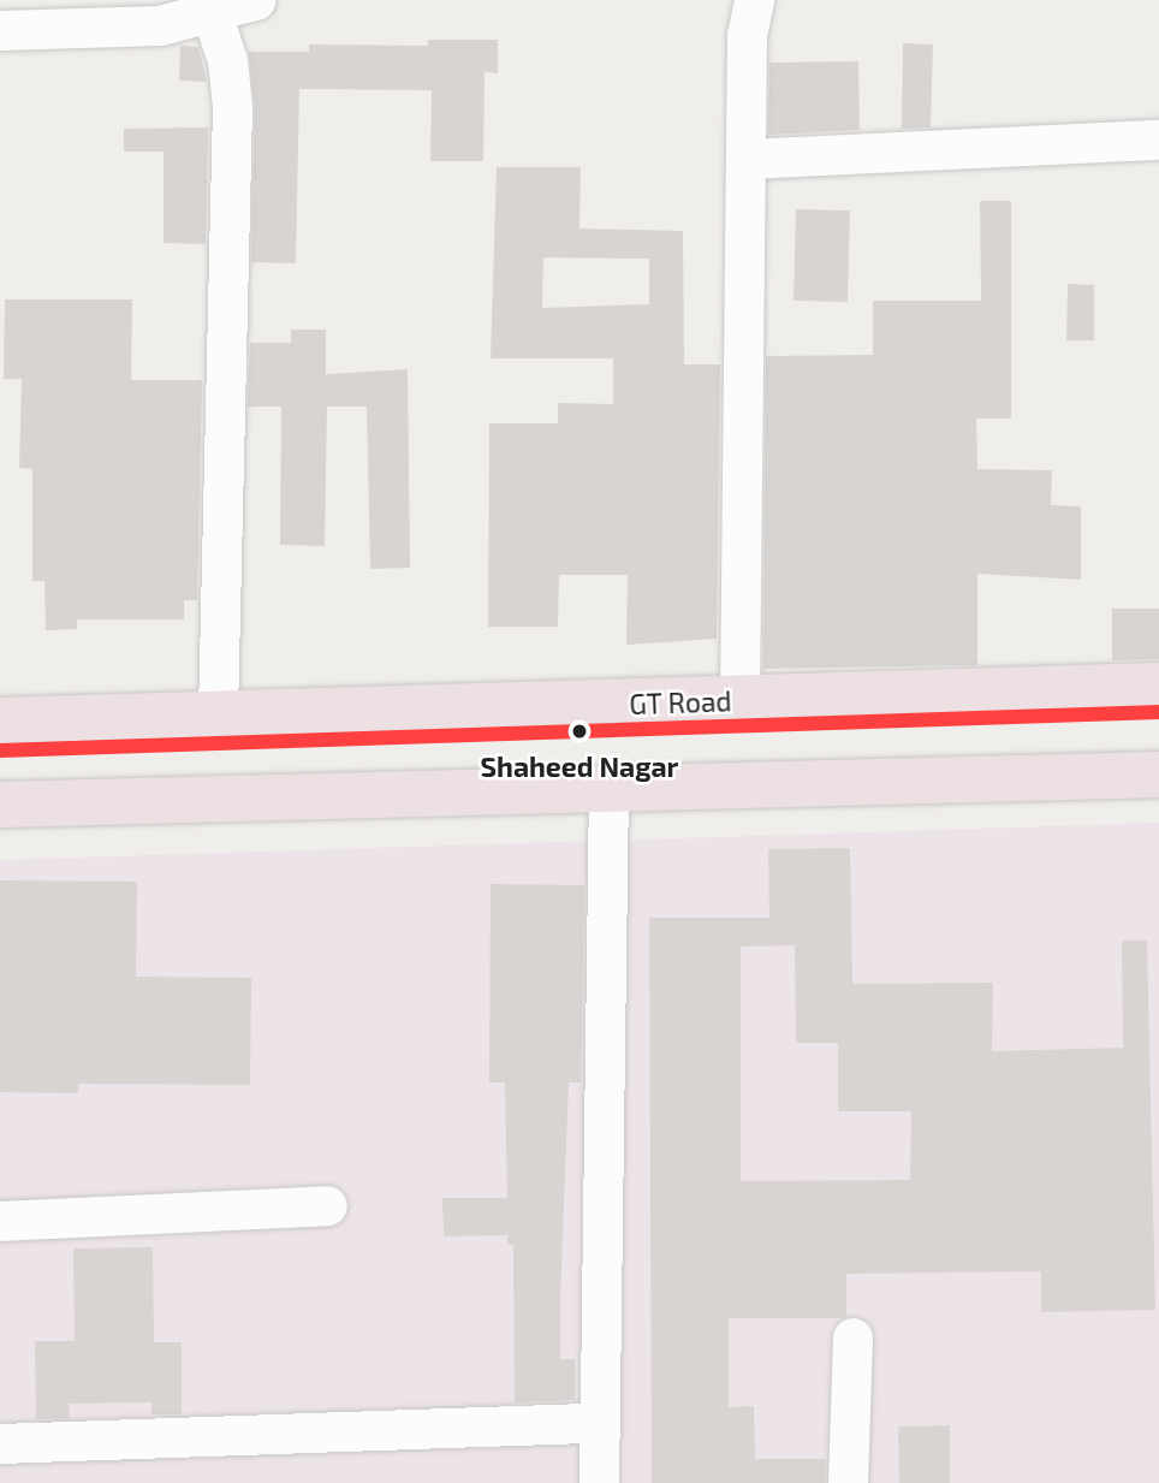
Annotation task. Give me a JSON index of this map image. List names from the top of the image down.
{
  "streets": {
    "highway": ["GT Road"]
  },
  "places": ["Shaheed Nagar"]
}
